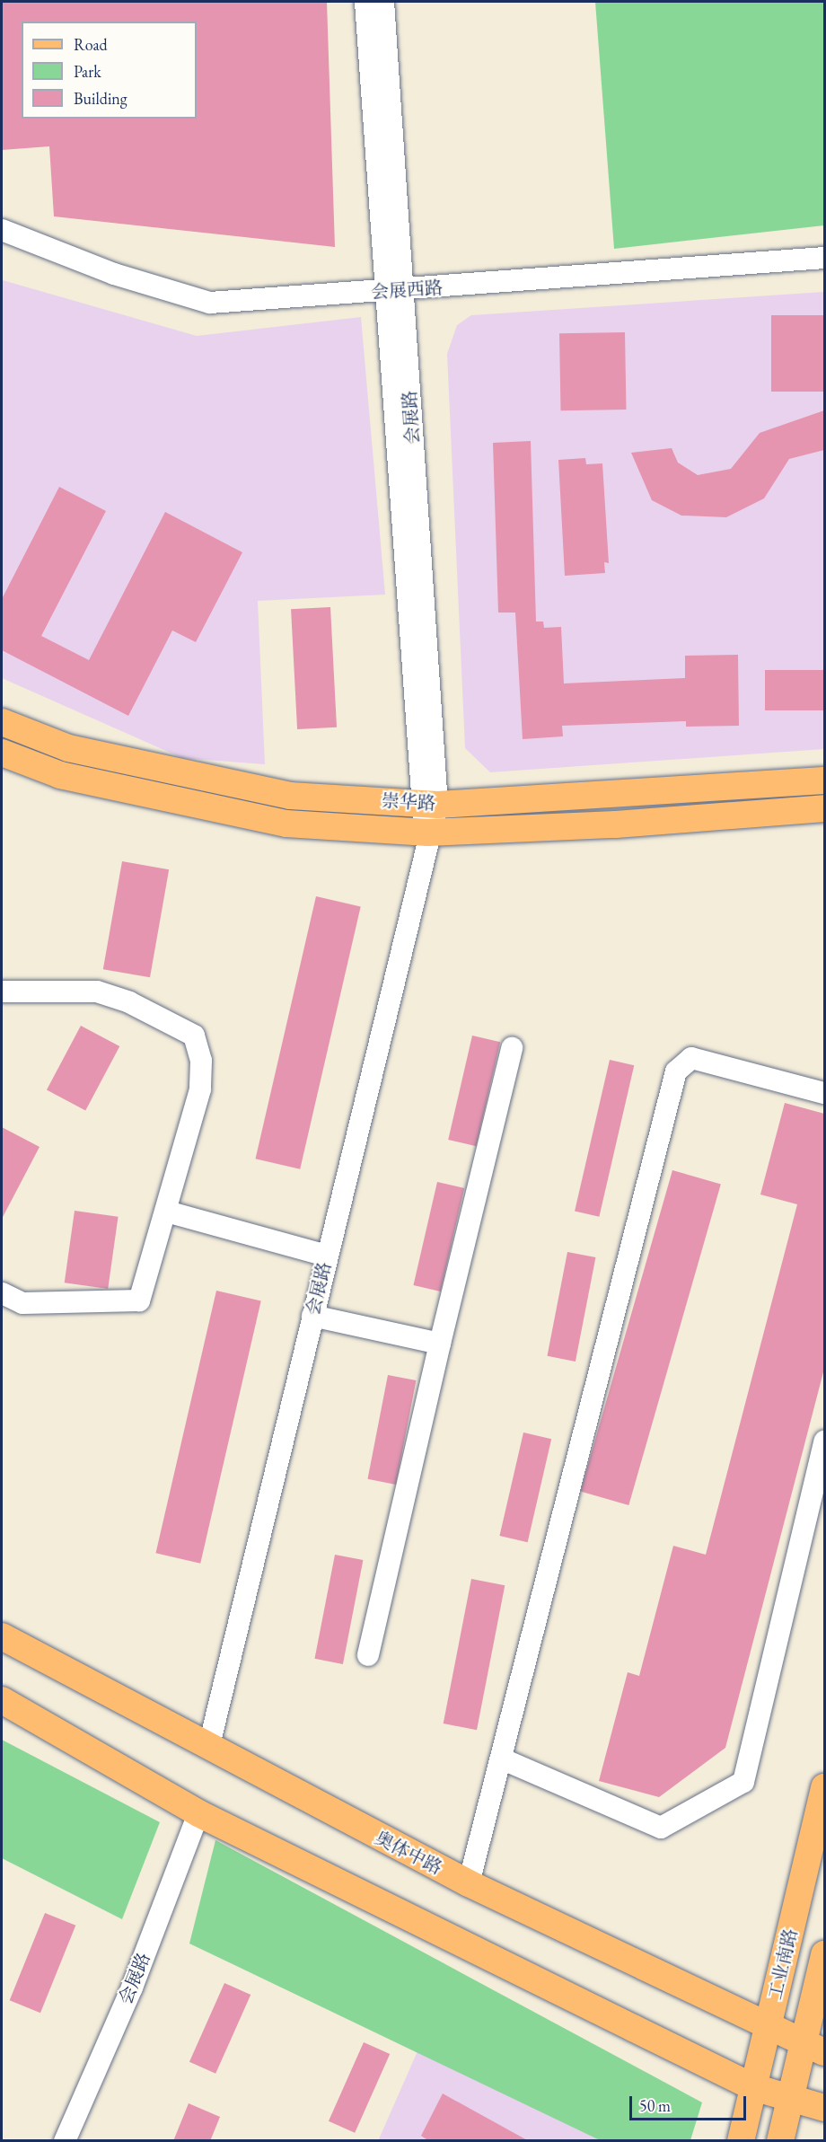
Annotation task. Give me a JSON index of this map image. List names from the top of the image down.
{
  "streets": {
    "main road": ["崇华路", "奥体中路", "工业南路"],
    "street": ["会展西路", "会展路"]
  },
  "crossings": [
    ["会展西路", "会展路"],
    ["会展路", "崇华路"],
    ["会展路", "奥体中路"],
    ["奥体中路", "工业南路"]
  ],
  "legend": ["Road", "Park", "Building"],
  "scale_bar": "50 m"
}
